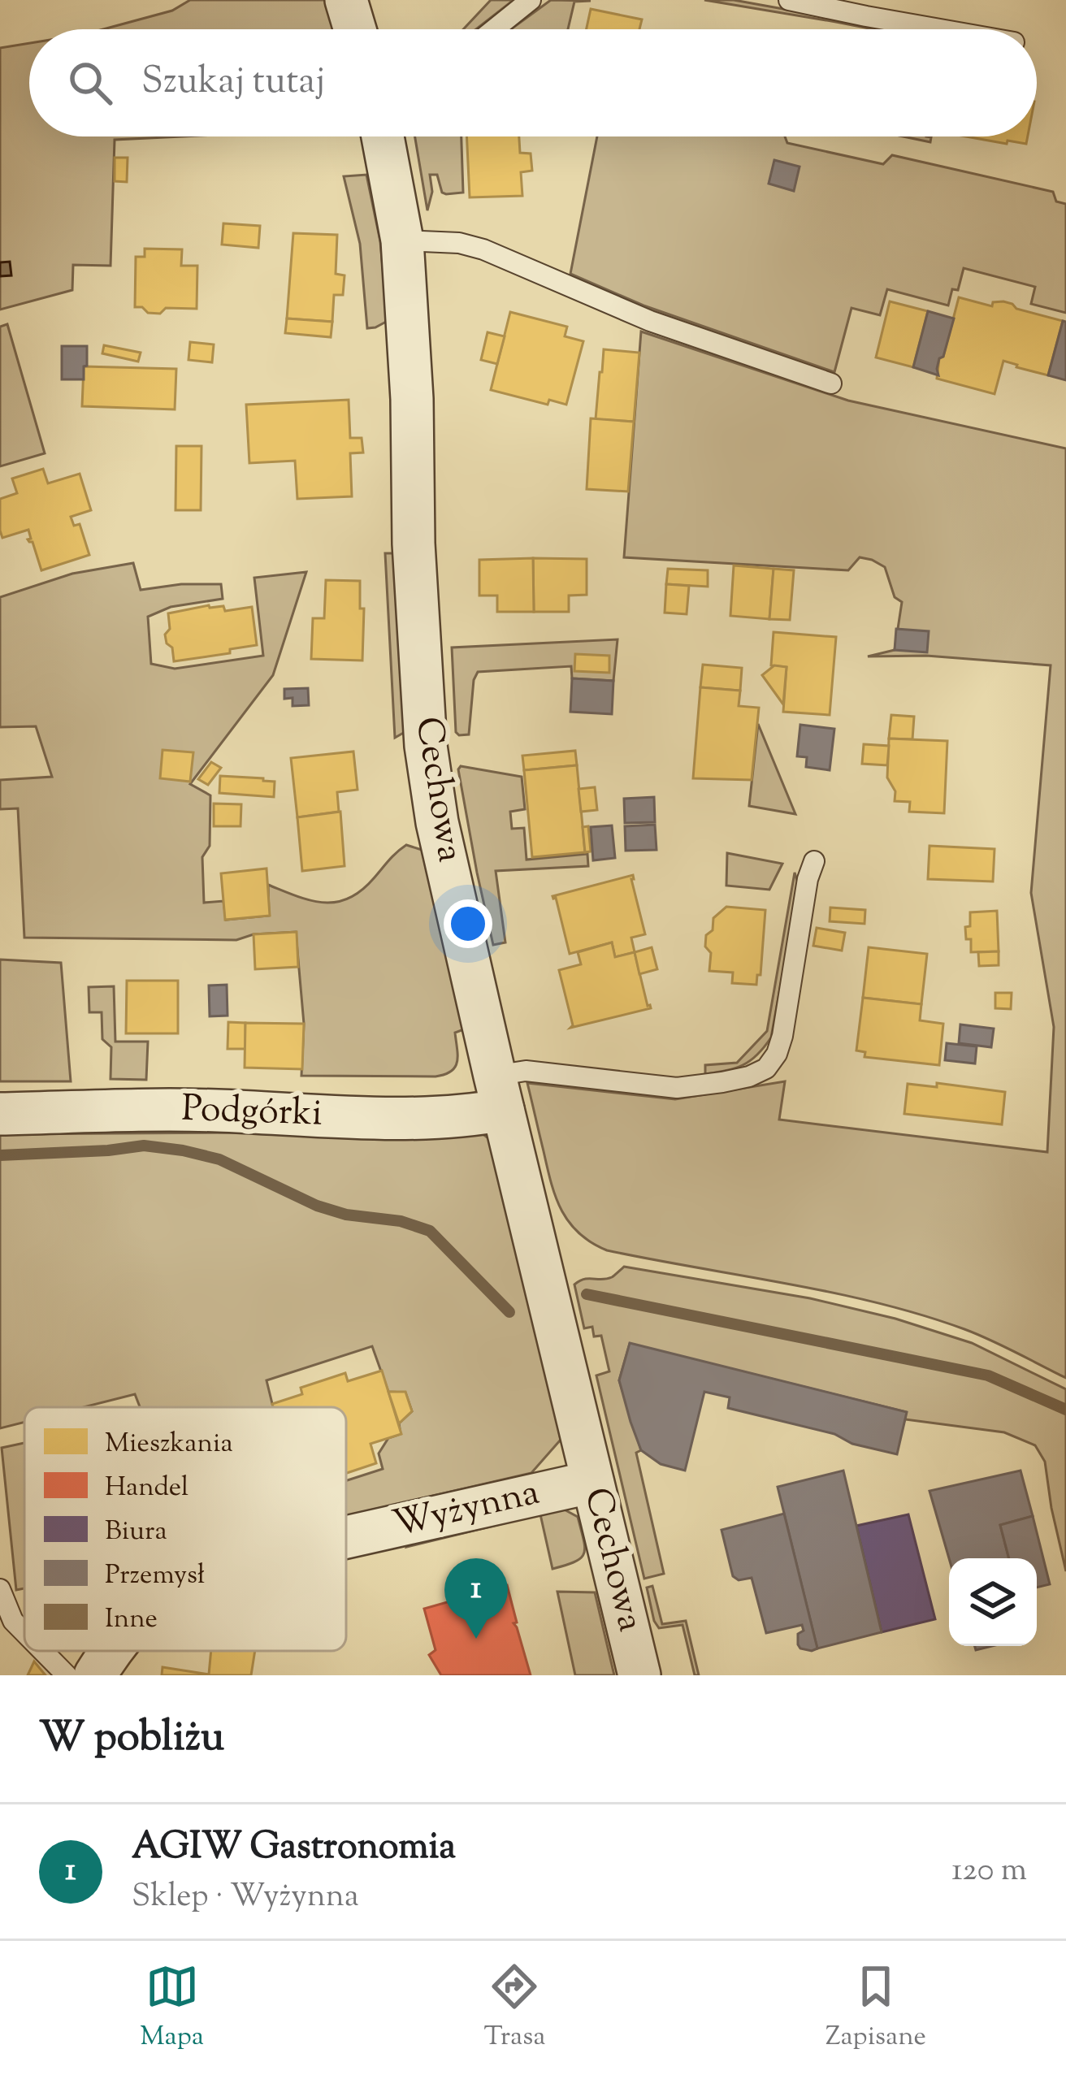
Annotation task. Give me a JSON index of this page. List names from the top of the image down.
{
  "streets": {
    "street": ["Cechowa", "Podgórki", "Wyżynna"]
  },
  "crossings": [
    ["Cechowa", "Podgórki"],
    ["Cechowa", "Wyżynna"]
  ],
  "legend": [
    "Mieszkania",
    "Handel",
    "Biura",
    "Przemysł",
    "Inne"
  ],
  "page": {
    "search": "Szukaj tutaj",
    "pins": "1",
    "heading": "W pobliżu",
    "list": [
      {
        "mark": "1",
        "name": "AGIW Gastronomia",
        "note": "Sklep · Wyżynna",
        "value": "120 m"
      }
    ],
    "nav": ["Mapa", "Trasa", "Zapisane"]
  }
}
